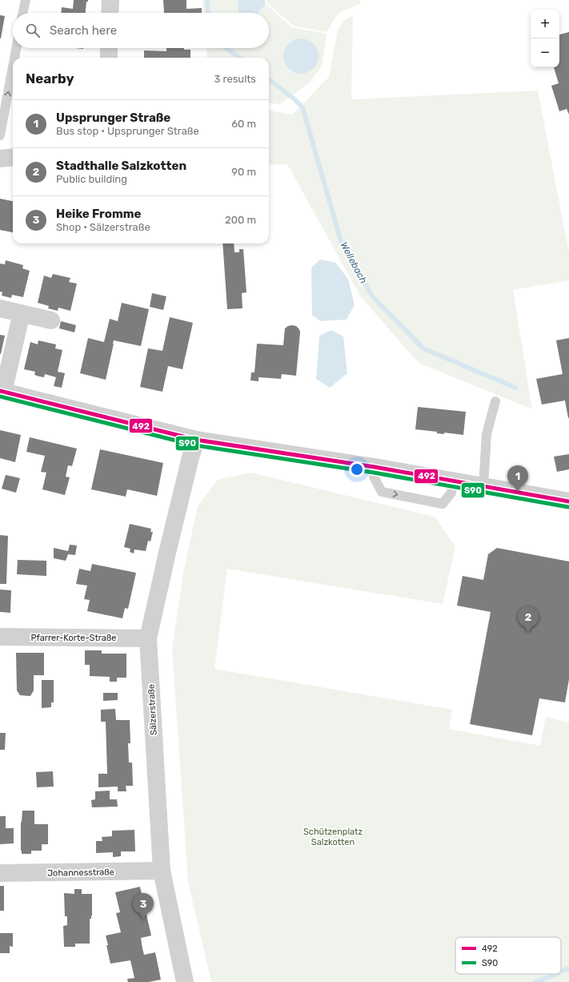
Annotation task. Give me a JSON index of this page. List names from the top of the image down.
{
  "streets": {
    "street": ["Pfarrer-Korte-Straße", "Sälzerstraße", "Johannesstraße"]
  },
  "crossings": [
    ["Pfarrer-Korte-Straße", "Sälzerstraße"],
    ["Sälzerstraße", "Johannesstraße"]
  ],
  "water": ["Wellebach"],
  "parks": ["Schützenplatz Salzkotten"],
  "lines": ["transit line 492", "transit line S90"],
  "legend": ["492", "S90"],
  "page": {
    "map_buttons": ["+", "−"],
    "search": "Search here",
    "heading": ["Nearby", "3 results"],
    "list": [
      {
        "mark": "1",
        "name": "Upsprunger Straße",
        "note": "Bus stop · Upsprunger Straße",
        "value": "60 m"
      },
      {
        "mark": "2",
        "name": "Stadthalle Salzkotten",
        "note": "Public building",
        "value": "90 m"
      },
      {
        "mark": "3",
        "name": "Heike Fromme",
        "note": "Shop · Sälzerstraße",
        "value": "200 m"
      }
    ],
    "pins": ["1", "2", "3"]
  }
}
